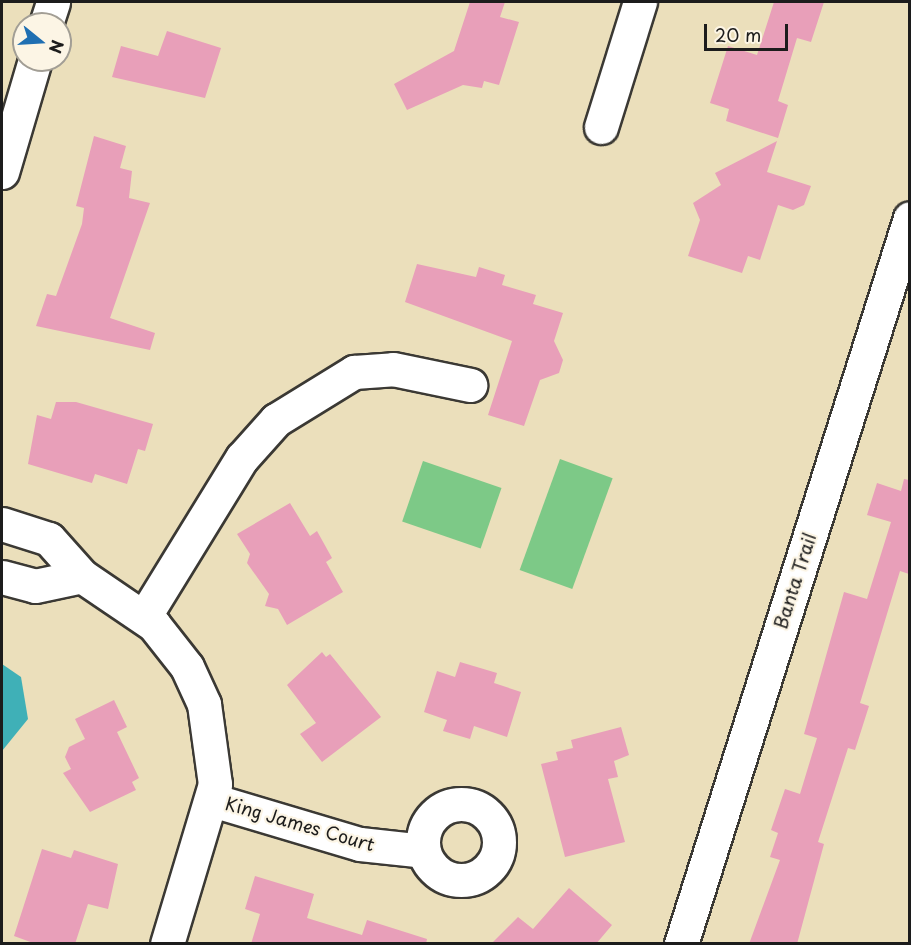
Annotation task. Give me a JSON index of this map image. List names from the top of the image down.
{
  "streets": {
    "street": ["Banta Trail", "King James Court"]
  },
  "scale_bar": "20 m",
  "north": "right"
}
